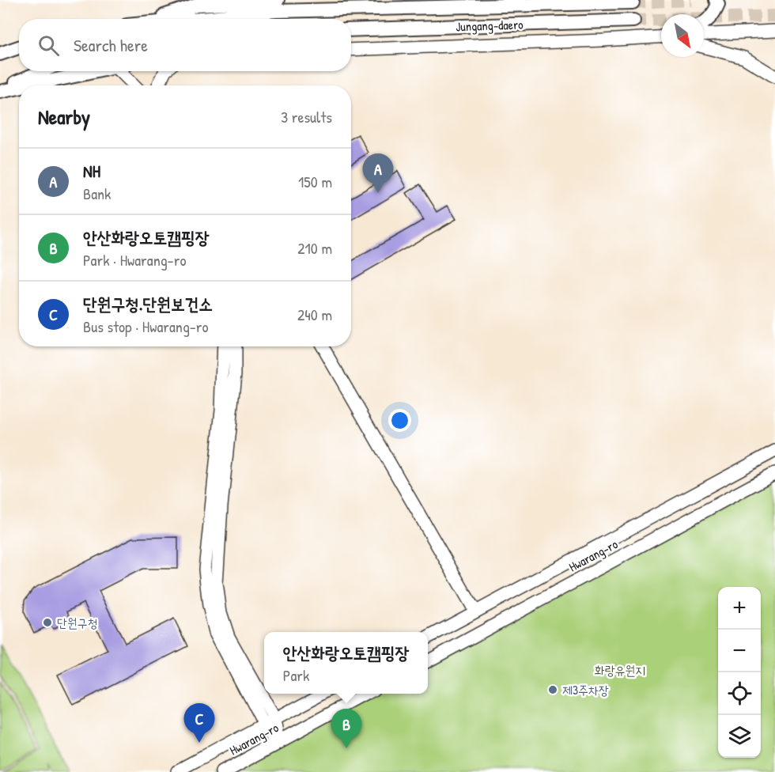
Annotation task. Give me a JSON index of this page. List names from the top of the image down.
{
  "streets": {
    "main road": ["Jungang-daero"],
    "street": ["Hwarang-ro"]
  },
  "parks": ["화랑유원지"],
  "places": ["단원구청", "제3주차장"],
  "north": "bottom right",
  "page": {
    "search": "Search here",
    "heading": ["Nearby", "3 results"],
    "list": [
      {
        "mark": "A",
        "name": "NH",
        "note": "Bank",
        "value": "150 m"
      },
      {
        "mark": "B",
        "name": "안산화랑오토캠핑장",
        "note": "Park · Hwarang-ro",
        "value": "210 m"
      },
      {
        "mark": "C",
        "name": "단원구청.단원보건소",
        "note": "Bus stop · Hwarang-ro",
        "value": "240 m"
      }
    ],
    "pins": ["A", "C", "B"],
    "map_buttons": ["+", "−"],
    "popup": ["안산화랑오토캠핑장", "Park"]
  }
}
